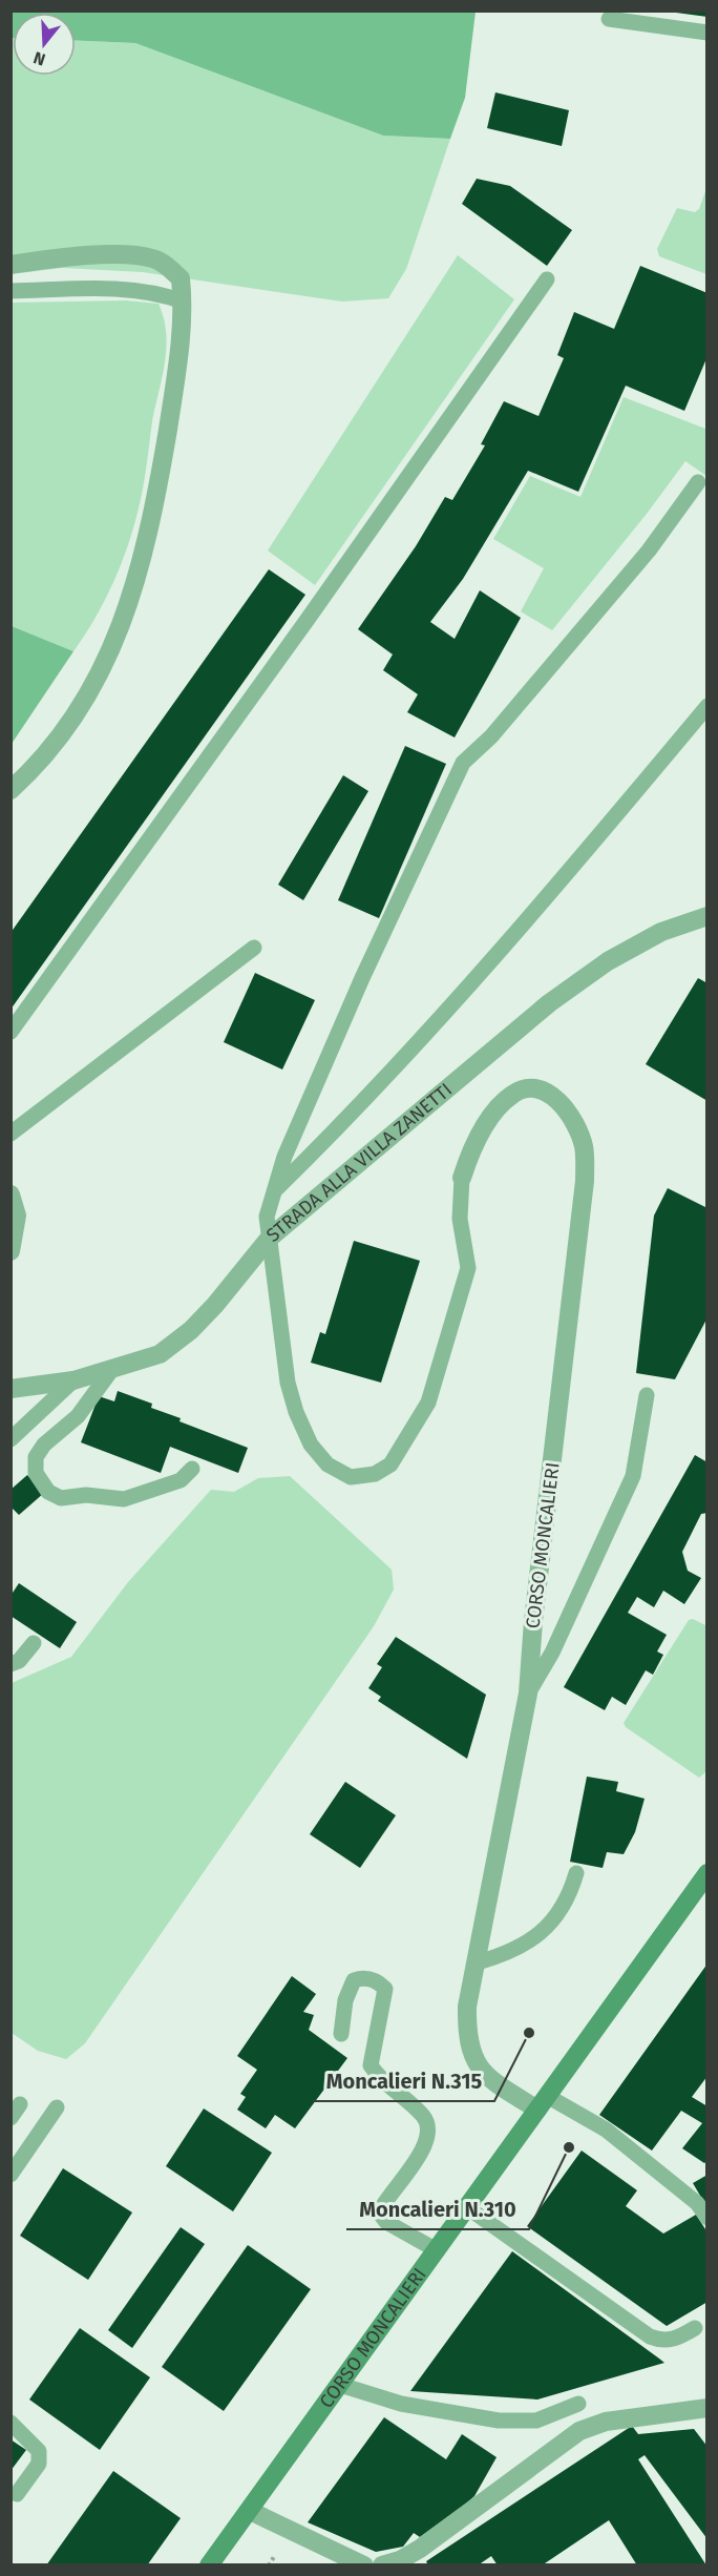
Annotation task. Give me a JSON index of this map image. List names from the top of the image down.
{
  "streets": {
    "main road": ["CORSO MONCALIERI"],
    "street": ["STRADA ALLA VILLA ZANETTI"]
  },
  "places": ["Moncalieri N.315", "Moncalieri N.310"],
  "north": "bottom"
}
